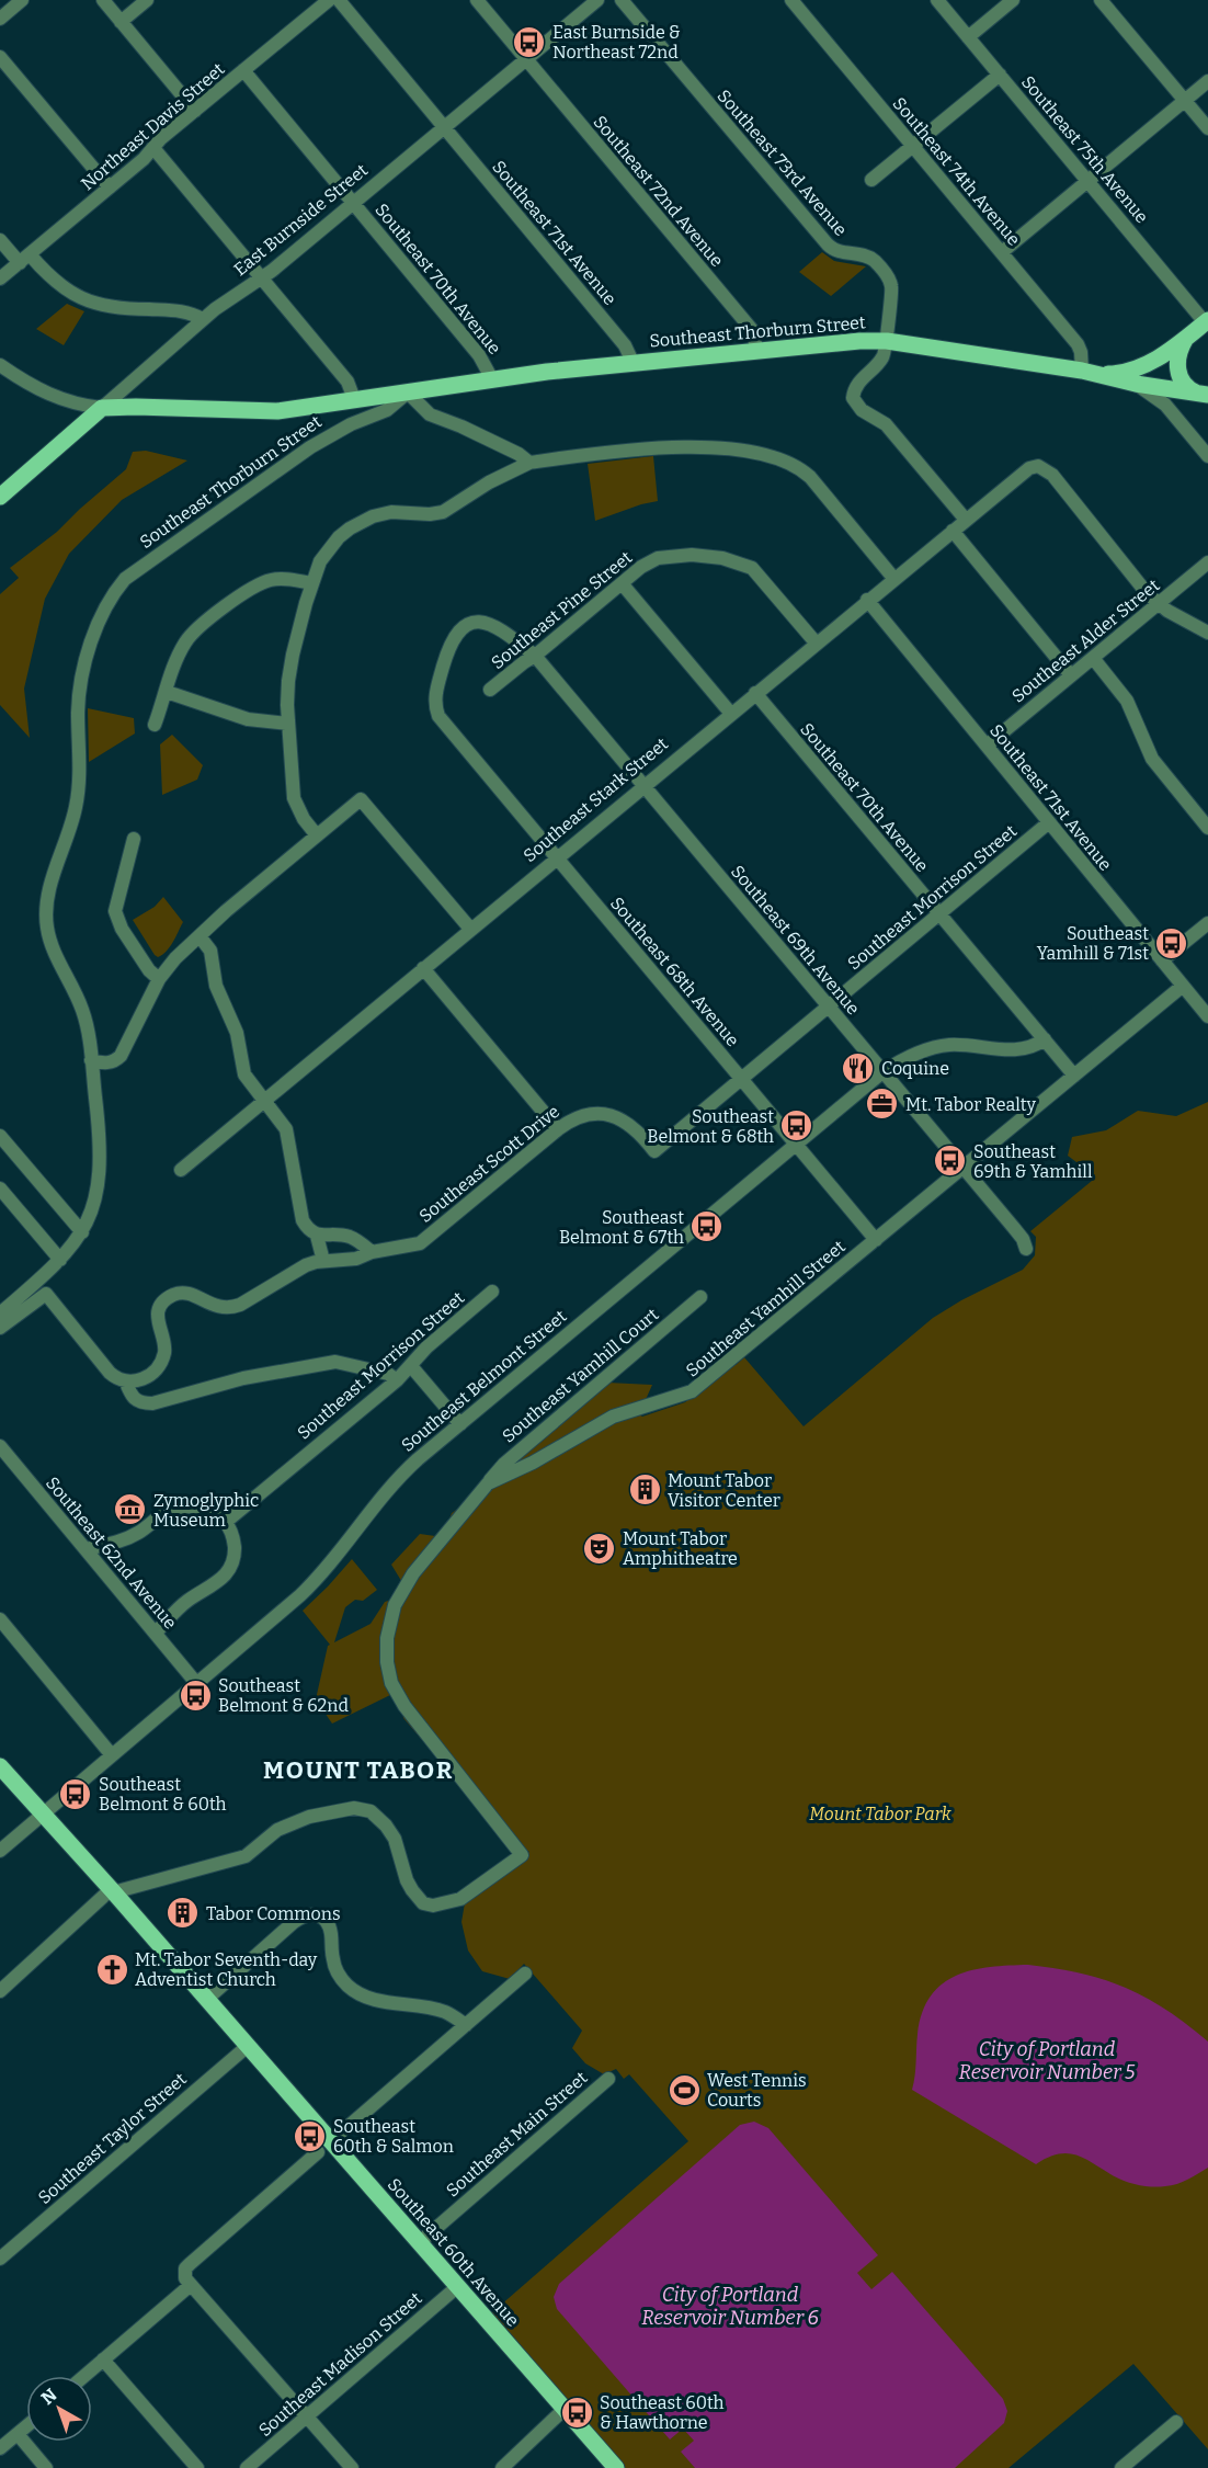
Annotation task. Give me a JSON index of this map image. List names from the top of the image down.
{
  "streets": {
    "main road": ["East Burnside Street", "Southeast Thorburn Street", "Southeast 60th Avenue"],
    "street": [
      "Northeast Davis Street",
      "Southeast 75th Avenue",
      "Southeast 73rd Avenue",
      "Southeast 74th Avenue",
      "Southeast 72nd Avenue",
      "Southeast 71st Avenue",
      "Southeast 70th Avenue",
      "Southeast Pine Street",
      "Southeast Alder Street",
      "Southeast Stark Street",
      "Southeast Morrison Street",
      "Southeast 69th Avenue",
      "Southeast 68th Avenue",
      "Southeast Scott Drive",
      "Southeast Yamhill Street",
      "Southeast Yamhill Court",
      "Southeast Belmont Street",
      "Southeast 62nd Avenue",
      "Southeast Main Street",
      "Southeast Taylor Street",
      "Southeast Madison Street"
    ]
  },
  "crossings": [
    ["Northeast Davis Street", "Southeast 70th Avenue"],
    ["Southeast 73rd Avenue", "Southeast Thorburn Street"],
    ["Southeast 74th Avenue", "Southeast Thorburn Street"],
    ["Southeast 72nd Avenue", "East Burnside Street"],
    ["Southeast 72nd Avenue", "Southeast Thorburn Street"],
    ["East Burnside Street", "Southeast 71st Avenue"],
    ["East Burnside Street", "Southeast 70th Avenue"],
    ["Southeast 71st Avenue", "Southeast Thorburn Street"],
    ["Southeast 71st Avenue", "Southeast Alder Street"],
    ["Southeast 71st Avenue", "Southeast Stark Street"],
    ["Southeast 71st Avenue", "Southeast Morrison Street"],
    ["Southeast 71st Avenue", "Southeast Yamhill Street"],
    ["Southeast 70th Avenue", "Southeast Thorburn Street"],
    ["Southeast 70th Avenue", "Southeast Stark Street"],
    ["Southeast 70th Avenue", "Southeast Morrison Street"],
    ["Southeast 70th Avenue", "Southeast Yamhill Street"],
    ["Southeast 70th Avenue", "Southeast Belmont Street"],
    ["Southeast Pine Street", "Southeast Stark Street"],
    ["Southeast Pine Street", "Southeast 69th Avenue"],
    ["Southeast Alder Street", "Southeast Stark Street"],
    ["Southeast Stark Street", "Southeast 69th Avenue"],
    ["Southeast Stark Street", "Southeast 68th Avenue"],
    ["Southeast Morrison Street", "Southeast 69th Avenue"],
    ["Southeast Morrison Street", "Southeast 68th Avenue"],
    ["Southeast Morrison Street", "Southeast Scott Drive"],
    ["Southeast 69th Avenue", "Southeast 68th Avenue"],
    ["Southeast 69th Avenue", "Southeast Yamhill Street"],
    ["Southeast 69th Avenue", "Southeast Belmont Street"],
    ["Southeast 68th Avenue", "Southeast Yamhill Street"],
    ["Southeast 68th Avenue", "Southeast Belmont Street"],
    ["Southeast Yamhill Street", "Southeast Yamhill Court"],
    ["Southeast Yamhill Street", "Southeast 60th Avenue"],
    ["Southeast Belmont Street", "Southeast 62nd Avenue"],
    ["Southeast Belmont Street", "Southeast 60th Avenue"],
    ["Southeast Main Street", "Southeast 60th Avenue"],
    ["Southeast Taylor Street", "Southeast 60th Avenue"],
    ["Southeast 60th Avenue", "Southeast Madison Street"]
  ],
  "districts": ["MOUNT TABOR"],
  "water": ["City of Portland Reservoir Number 5", "City of Portland Reservoir Number 6"],
  "parks": ["Mount Tabor Park"],
  "places": {
    "bus stop": [
      "East Burnside & Northeast 72nd",
      "Southeast Yamhill & 71st",
      "Southeast Belmont & 68th",
      "Southeast 69th & Yamhill",
      "Southeast Belmont & 67th",
      "Southeast Belmont & 62nd",
      "Southeast Belmont & 60th",
      "Southeast 60th & Salmon",
      "Southeast 60th & Hawthorne"
    ],
    "restaurant": ["Coquine"],
    "office": ["Mt. Tabor Realty"],
    "building": ["Mount Tabor Visitor Center", "Tabor Commons"],
    "museum": ["Zymoglyphic Museum"],
    "theatre": ["Mount Tabor Amphitheatre"],
    "church": ["Mt. Tabor Seventh-day Adventist Church"],
    "sports": ["West Tennis Courts"]
  },
  "north": "top left"
}
